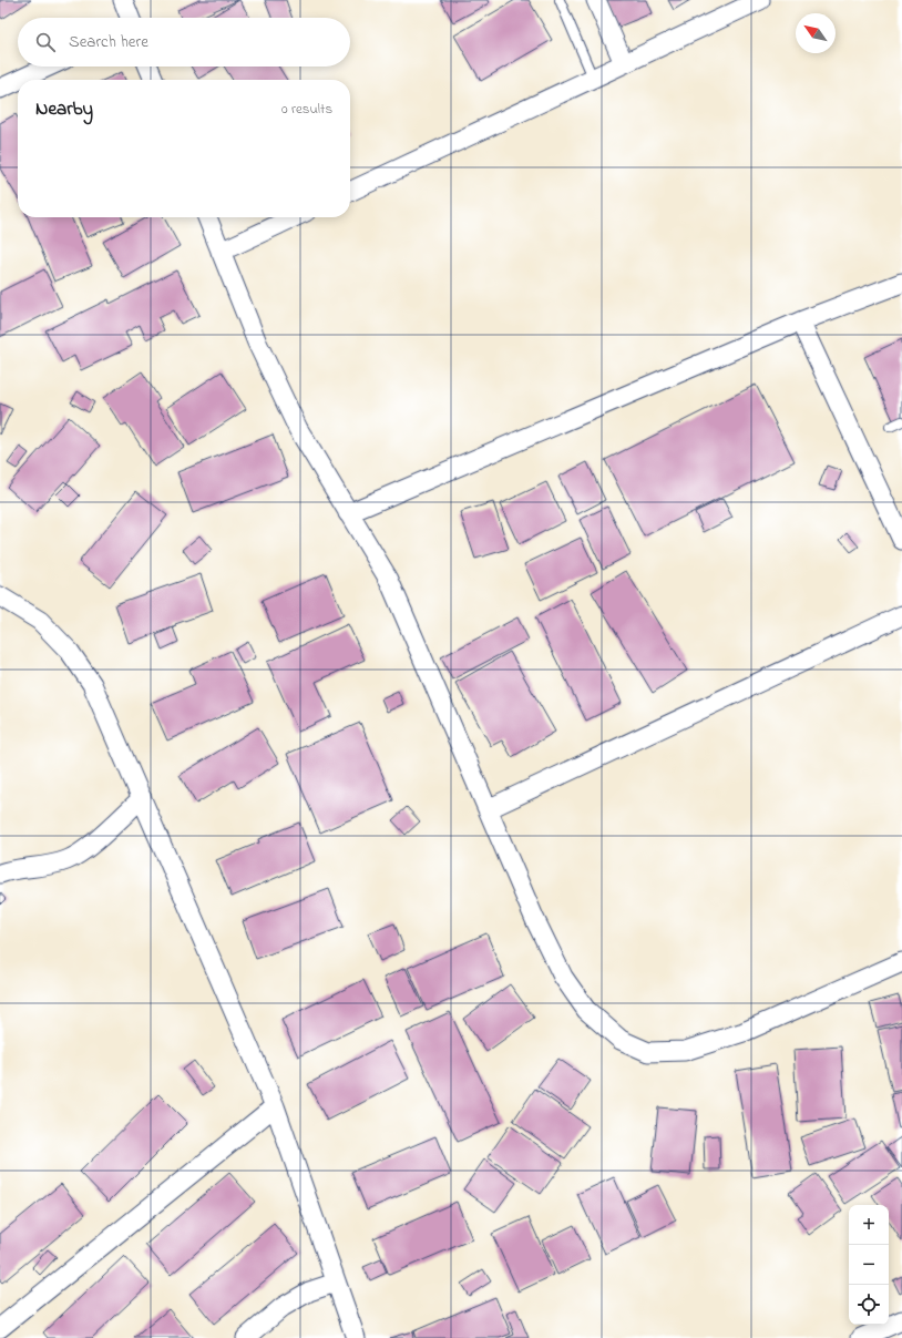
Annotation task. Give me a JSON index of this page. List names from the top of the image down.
{
  "north": "top left",
  "page": {
    "search": "Search here",
    "heading": ["Nearby", "0 results"],
    "map_buttons": ["+", "−"]
  }
}
